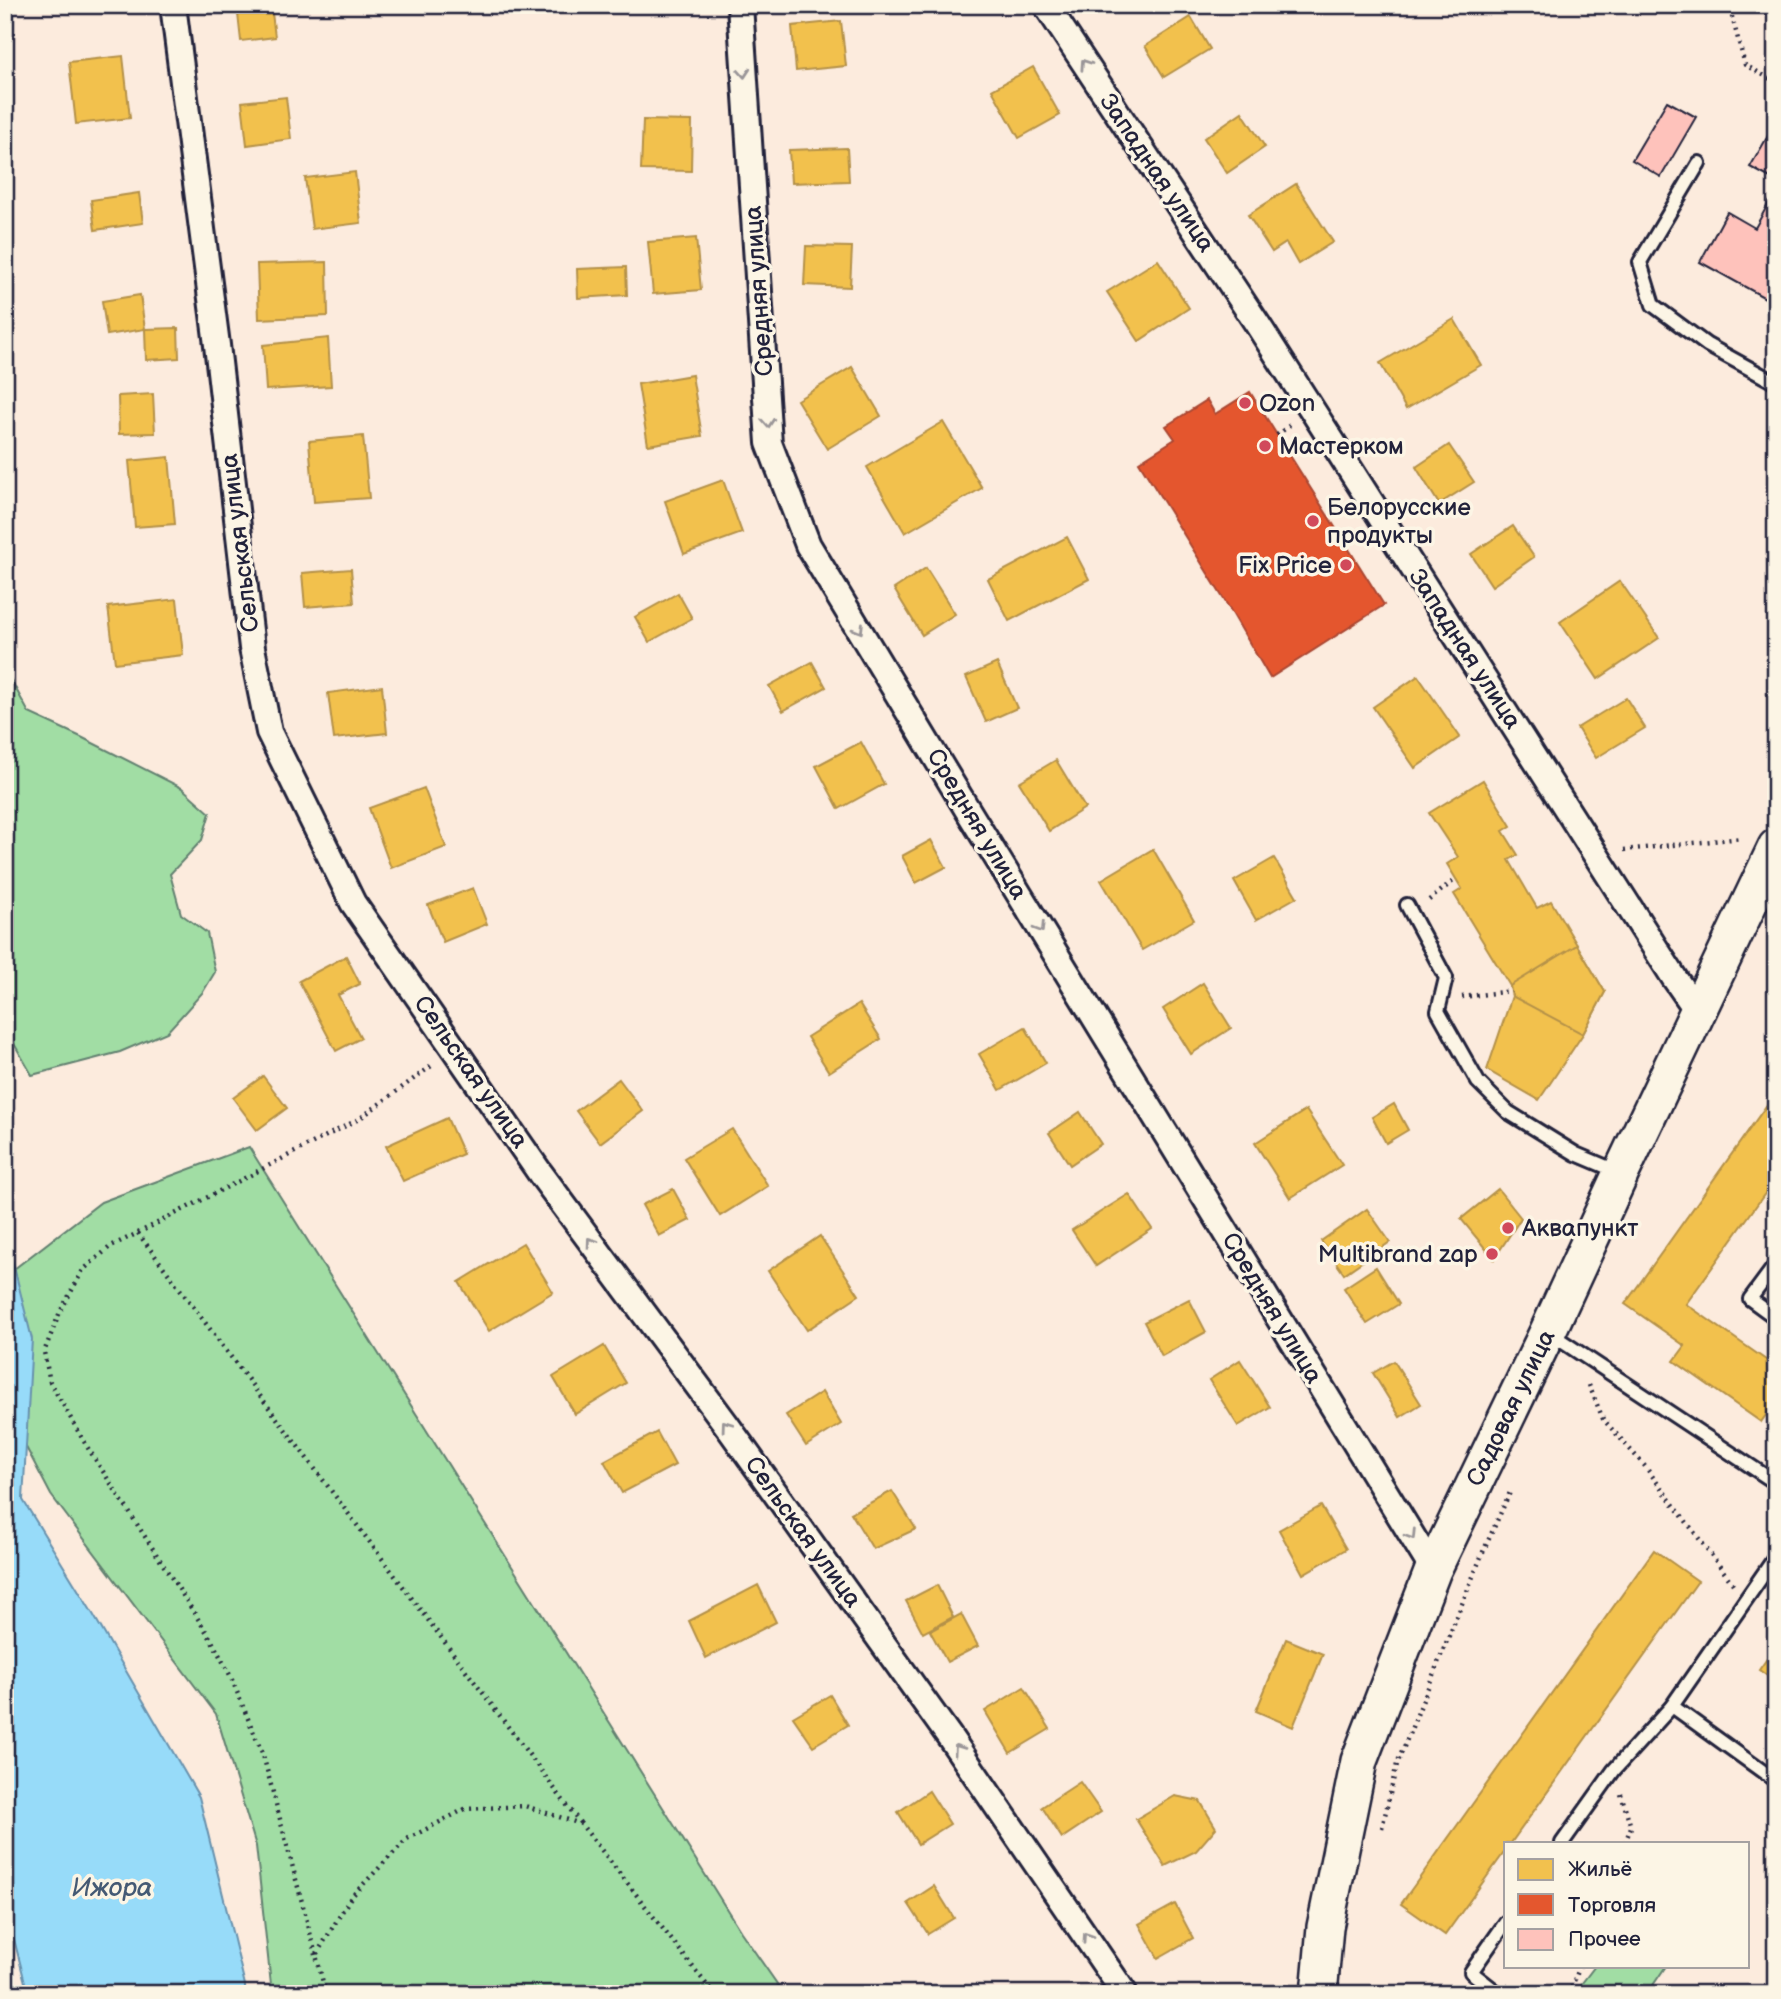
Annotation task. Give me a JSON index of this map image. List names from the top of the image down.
{
  "streets": {
    "main road": ["Садовая улица"],
    "street": ["Западная улица", "Средняя улица", "Сельская улица"]
  },
  "crossings": [
    ["Западная улица", "Садовая улица"],
    ["Средняя улица", "Садовая улица"]
  ],
  "one_way": ["Западная улица", "Средняя улица", "Сельская улица"],
  "water": ["Ижора"],
  "places": [
    "Ozon",
    "Мастерком",
    "Белорусские продукты",
    "Fix Price",
    "Аквапункт",
    "Multibrand zap"
  ],
  "legend": ["Жильё", "Торговля", "Прочее"]
}
